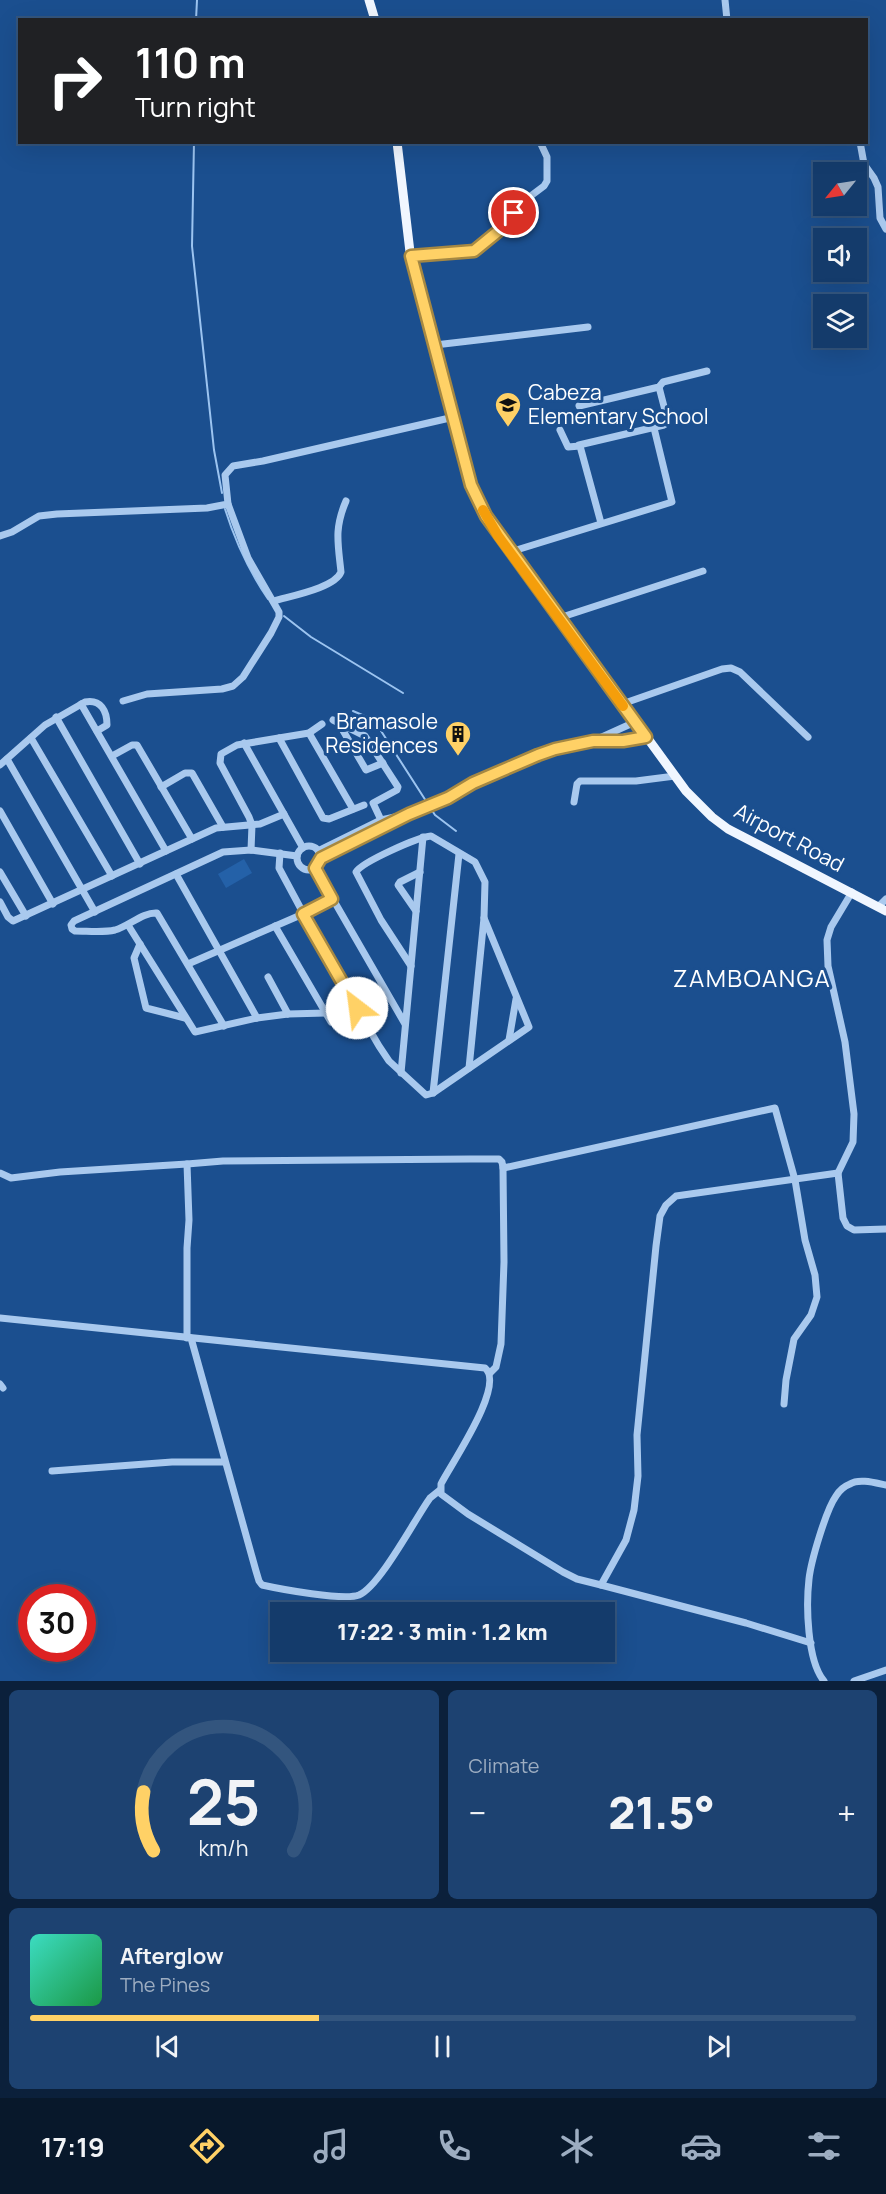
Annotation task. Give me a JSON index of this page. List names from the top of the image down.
{
  "streets": {
    "main road": ["Airport Road"]
  },
  "districts": ["ZAMBOANGA"],
  "places": {
    "school or university": ["Cabeza Elementary School"],
    "building": ["Bramasole Residences"]
  },
  "north": "bottom left",
  "page": {
    "turn": ["110 m", "Turn right"],
    "limit": "30",
    "trip": "17:22 · 3 min · 1.2 km",
    "tile": "Climate",
    "heat": ["−", "21.5°", "+"],
    "song": ["Afterglow", "The Pines"],
    "tabs": "17:19",
    "gauge": ["25", "km/h"]
  }
}
